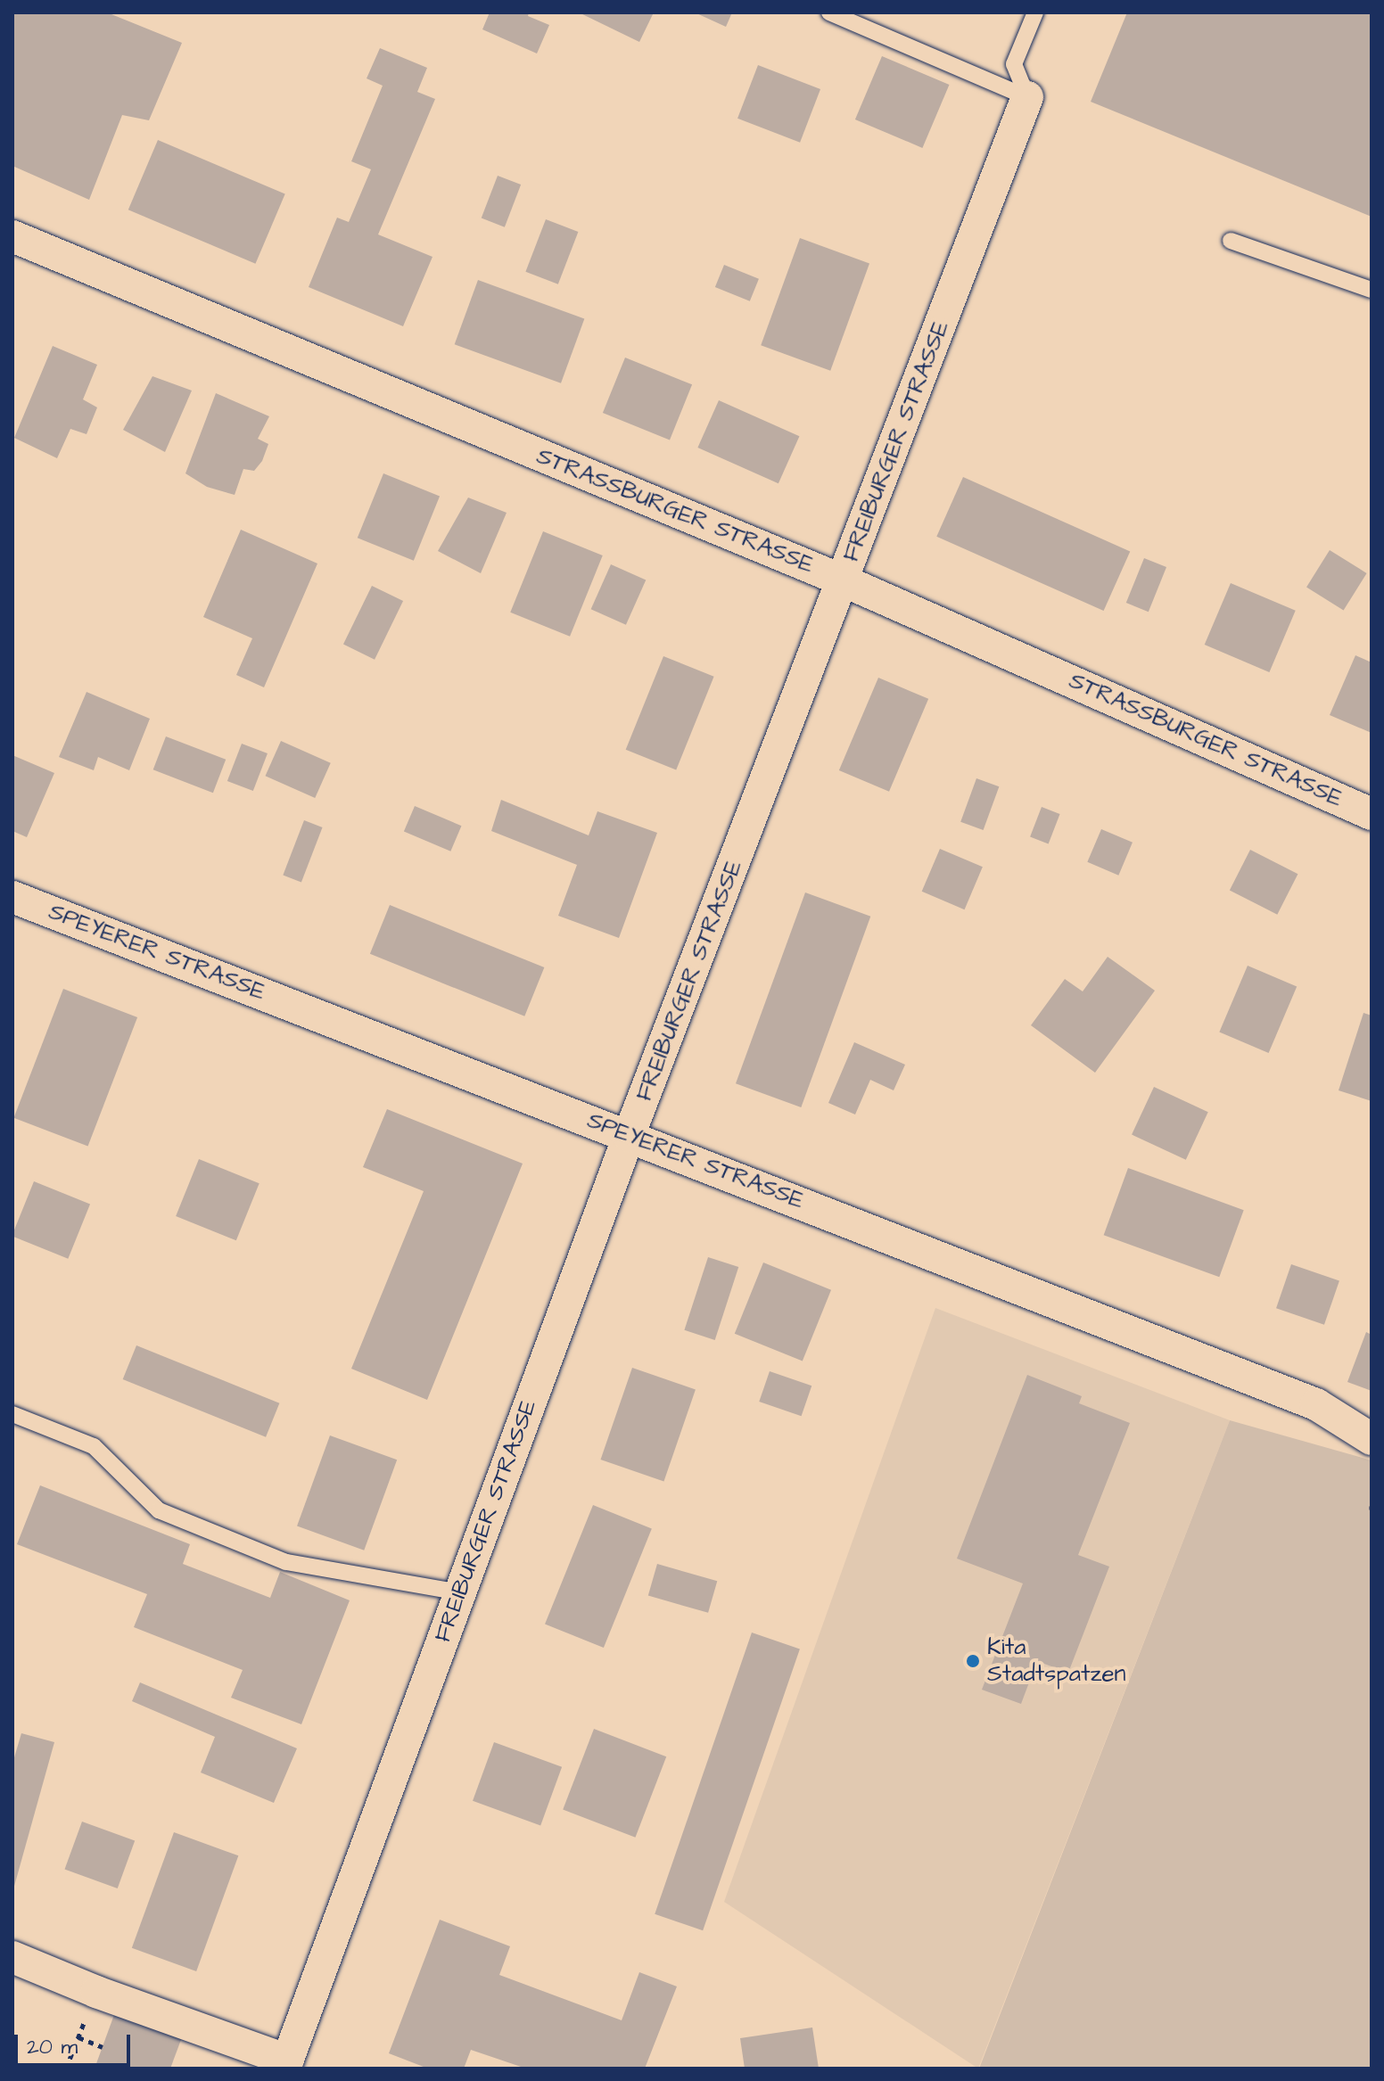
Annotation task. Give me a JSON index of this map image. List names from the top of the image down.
{
  "streets": {
    "street": ["FREIBURGER STRASSE", "STRASSBURGER STRASSE", "SPEYERER STRASSE"]
  },
  "crossings": [
    ["FREIBURGER STRASSE", "STRASSBURGER STRASSE"],
    ["FREIBURGER STRASSE", "SPEYERER STRASSE"]
  ],
  "places": ["Kita Stadtspatzen"],
  "scale_bar": "20 m"
}
